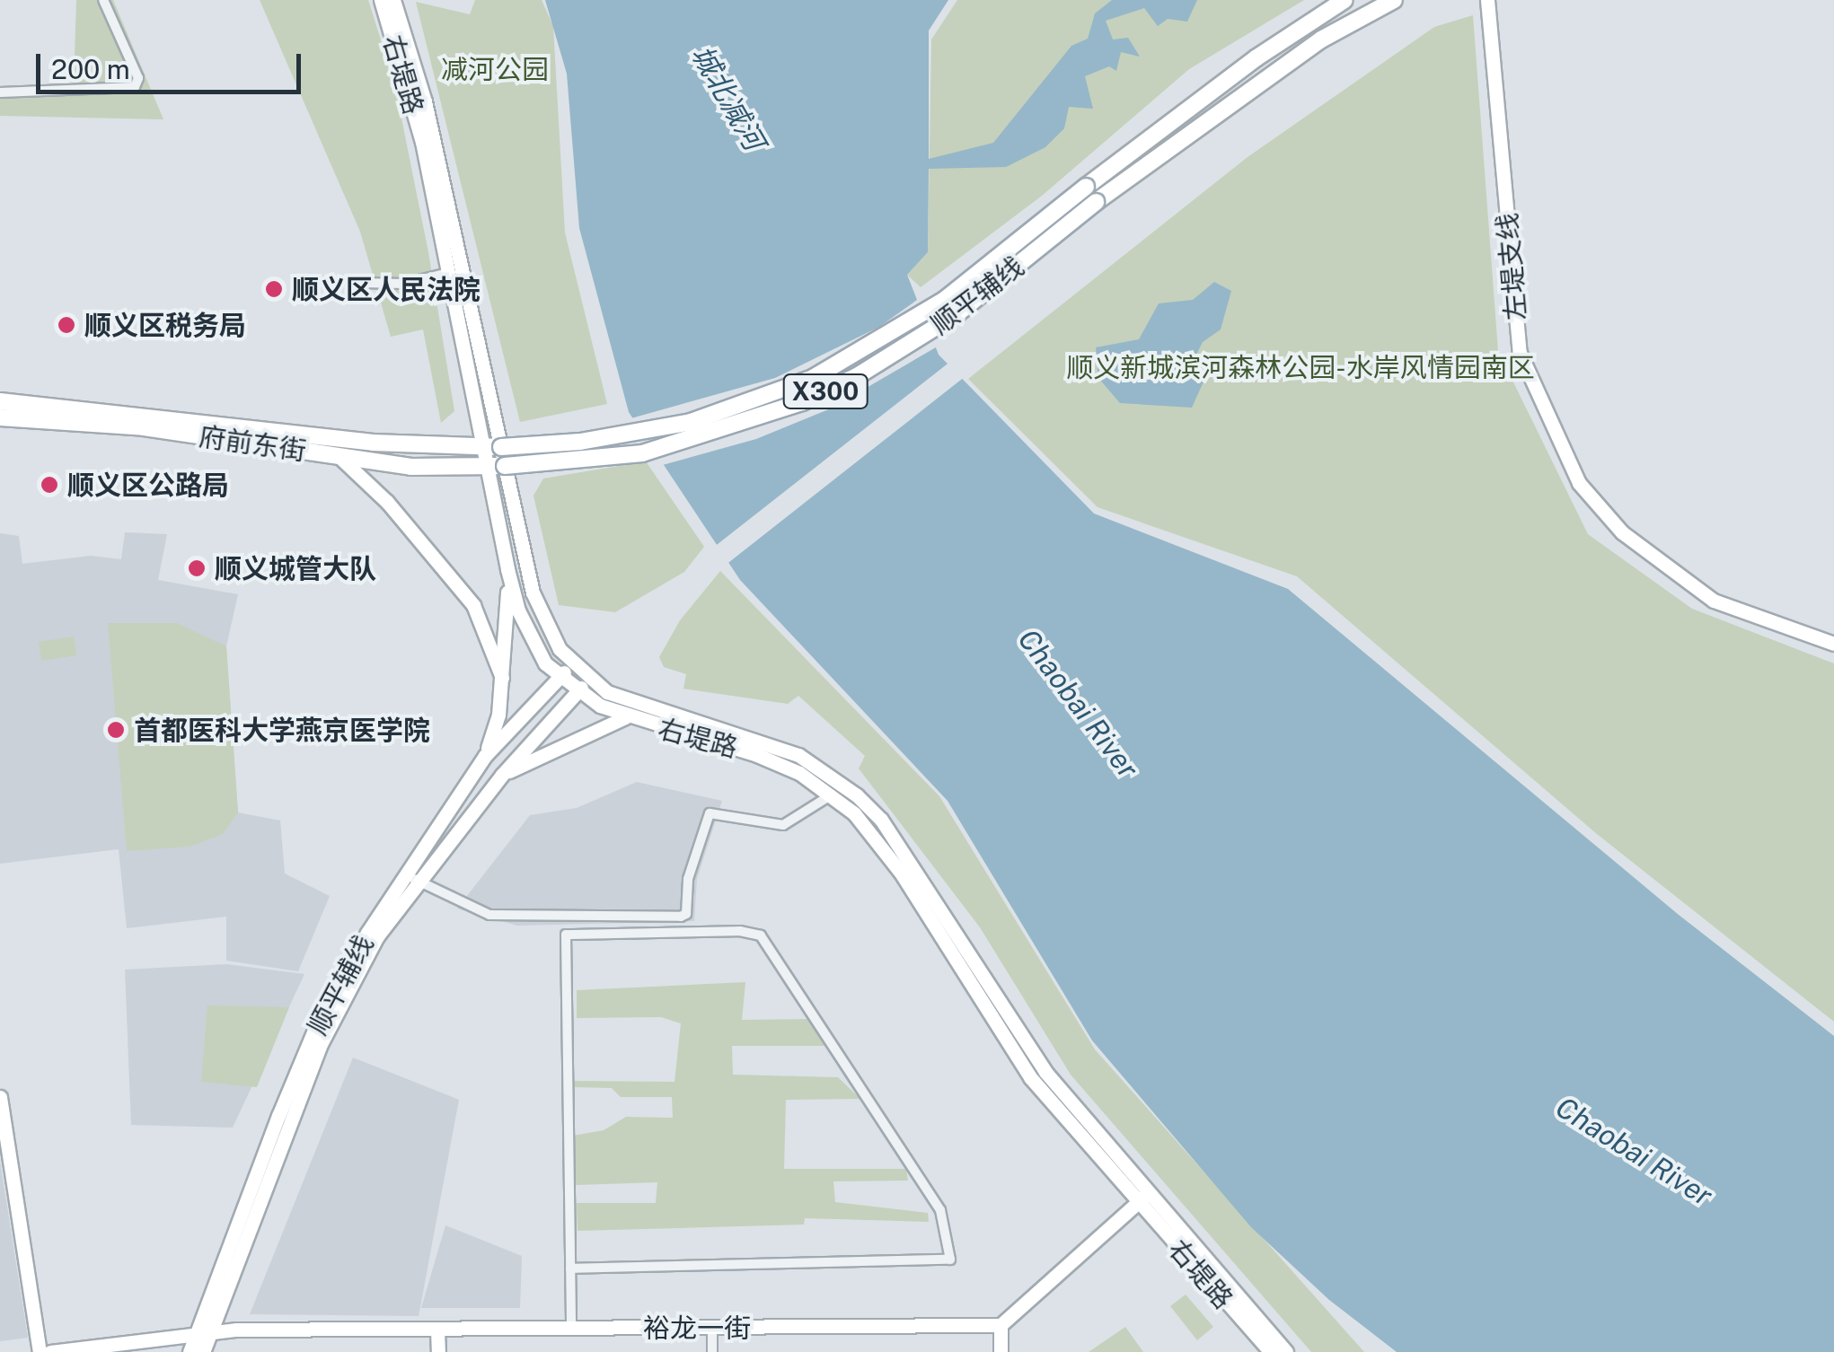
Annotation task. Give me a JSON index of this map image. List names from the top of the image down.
{
  "streets": {
    "main road": [
      "右堤路",
      "左堤支线",
      "顺平辅线",
      "X300",
      "府前东街",
      "裕龙一街"
    ]
  },
  "crossings": [
    ["右堤路", "顺平辅线"],
    ["右堤路", "府前东街"],
    ["顺平辅线", "府前东街"],
    ["顺平辅线", "裕龙一街"]
  ],
  "water": ["城北减河", "Chaobai River"],
  "parks": ["减河公园", "顺义新城滨河森林公园-水岸风情园南区"],
  "places": [
    "顺义区人民法院",
    "顺义区税务局",
    "顺义区公路局",
    "顺义城管大队",
    "首都医科大学燕京医学院"
  ],
  "scale_bar": "200 m"
}
